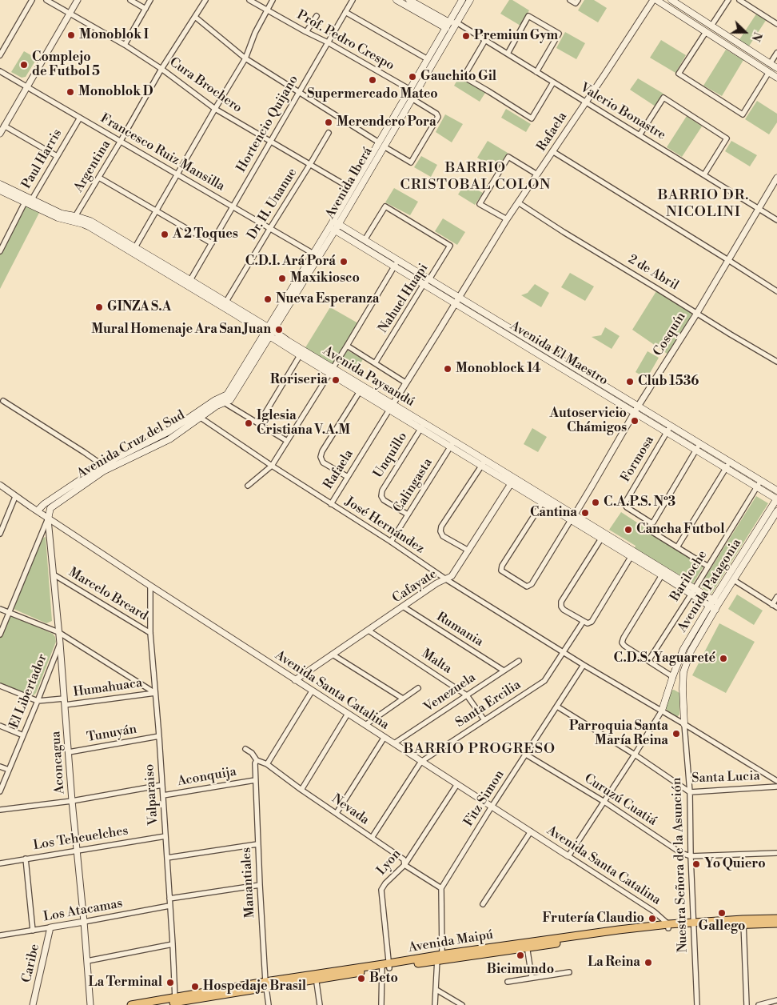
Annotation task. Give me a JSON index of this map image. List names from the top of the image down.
{
  "streets": {
    "main road": [
      "Avenida Iberá",
      "Avenida El Maestro",
      "Avenida Paysandú",
      "Avenida Cruz del Sud",
      "Avenida Patagonia",
      "Avenida Maipú"
    ],
    "street": [
      "Prof. Pedro Crespo",
      "Cura Brochero",
      "Valerio Bonastre",
      "Hortencio Quijano",
      "Rafaela",
      "Francesco Ruiz Mansilla",
      "Paul Harris",
      "Argentina",
      "Dr. H. Unanue",
      "2 de Abril",
      "Nahuel Huapi",
      "Cosquín",
      "Unquillo",
      "Formosa",
      "Calingasta",
      "José Hernández",
      "Bariloche",
      "Cafayate",
      "Marcelo Breard",
      "Rumania",
      "Malta",
      "Humahuaca",
      "Avenida Santa Catalina",
      "El Libertador",
      "Venezuela",
      "Santa Ercilia",
      "Tunuyán",
      "Aconcagua",
      "Aconquija",
      "Santa Lucia",
      "Valparaiso",
      "Fitz Simon",
      "Curuzú Cuatiá",
      "Nevada",
      "Los Teheuelches",
      "Lyon",
      "Nuestra Señora de la Asunción",
      "Manantiales",
      "Los Atacamas",
      "Caribe"
    ]
  },
  "crossings": [
    ["Prof. Pedro Crespo", "Hortencio Quijano"],
    ["Prof. Pedro Crespo", "Avenida Iberá"],
    ["Cura Brochero", "Hortencio Quijano"],
    ["Cura Brochero", "Argentina"],
    ["Cura Brochero", "Avenida Iberá"],
    ["Cura Brochero", "Dr. H. Unanue"],
    ["Valerio Bonastre", "Rafaela"],
    ["Valerio Bonastre", "Avenida Iberá"],
    ["Valerio Bonastre", "Cosquín"],
    ["Hortencio Quijano", "Francesco Ruiz Mansilla"],
    ["Hortencio Quijano", "Avenida Paysandú"],
    ["Rafaela", "2 de Abril"],
    ["Rafaela", "Avenida El Maestro"],
    ["Rafaela", "Avenida Paysandú"],
    ["Rafaela", "José Hernández"],
    ["Francesco Ruiz Mansilla", "Paul Harris"],
    ["Francesco Ruiz Mansilla", "Argentina"],
    ["Francesco Ruiz Mansilla", "Avenida Iberá"],
    ["Francesco Ruiz Mansilla", "Dr. H. Unanue"],
    ["Paul Harris", "Avenida Paysandú"],
    ["Argentina", "Avenida Paysandú"],
    ["Avenida Iberá", "Avenida El Maestro"],
    ["Avenida Iberá", "Avenida Paysandú"],
    ["Avenida Iberá", "Avenida Cruz del Sud"],
    ["Dr. H. Unanue", "Avenida Paysandú"],
    ["2 de Abril", "Cosquín"],
    ["Nahuel Huapi", "Avenida El Maestro"],
    ["Cosquín", "Avenida El Maestro"],
    ["Cosquín", "Avenida Paysandú"],
    ["Avenida El Maestro", "Formosa"],
    ["Avenida El Maestro", "Bariloche"],
    ["Avenida El Maestro", "Avenida Patagonia"],
    ["Avenida Paysandú", "Avenida Cruz del Sud"],
    ["Avenida Paysandú", "Unquillo"],
    ["Avenida Paysandú", "Calingasta"],
    ["Avenida Paysandú", "Bariloche"],
    ["Avenida Paysandú", "Avenida Patagonia"],
    ["Avenida Paysandú", "Cafayate"],
    ["Avenida Paysandú", "Santa Ercilia"],
    ["Avenida Cruz del Sud", "José Hernández"],
    ["Avenida Cruz del Sud", "Avenida Santa Catalina"],
    ["Avenida Cruz del Sud", "Aconcagua"],
    ["Unquillo", "Calingasta"],
    ["Calingasta", "José Hernández"],
    ["José Hernández", "Avenida Patagonia"],
    ["José Hernández", "Cafayate"],
    ["José Hernández", "Santa Ercilia"],
    ["José Hernández", "Fitz Simon"],
    ["José Hernández", "Nuestra Señora de la Asunción"],
    ["Avenida Patagonia", "Nuestra Señora de la Asunción"],
    ["Cafayate", "Rumania"],
    ["Cafayate", "Malta"],
    ["Cafayate", "Avenida Santa Catalina"],
    ["Marcelo Breard", "Aconcagua"],
    ["Marcelo Breard", "Valparaiso"],
    ["Rumania", "Venezuela"],
    ["Malta", "Venezuela"],
    ["Malta", "Santa Ercilia"],
    ["Humahuaca", "El Libertador"],
    ["Humahuaca", "Aconcagua"],
    ["Humahuaca", "Valparaiso"],
    ["Avenida Santa Catalina", "Venezuela"],
    ["Avenida Santa Catalina", "Santa Ercilia"],
    ["Avenida Santa Catalina", "Aconcagua"],
    ["Avenida Santa Catalina", "Valparaiso"],
    ["Avenida Santa Catalina", "Fitz Simon"],
    ["Avenida Santa Catalina", "Lyon"],
    ["Avenida Santa Catalina", "Avenida Maipú"],
    ["El Libertador", "Aconcagua"],
    ["Santa Ercilia", "Nevada"],
    ["Tunuyán", "Aconcagua"],
    ["Tunuyán", "Valparaiso"],
    ["Aconcagua", "Aconquija"],
    ["Aconcagua", "Los Teheuelches"],
    ["Aconcagua", "Los Atacamas"],
    ["Aconquija", "Valparaiso"],
    ["Aconquija", "Manantiales"],
    ["Santa Lucia", "Fitz Simon"],
    ["Santa Lucia", "Nuestra Señora de la Asunción"],
    ["Valparaiso", "Los Teheuelches"],
    ["Valparaiso", "Los Atacamas"],
    ["Valparaiso", "Avenida Maipú"],
    ["Fitz Simon", "Curuzú Cuatiá"],
    ["Fitz Simon", "Nevada"],
    ["Curuzú Cuatiá", "Nuestra Señora de la Asunción"],
    ["Nevada", "Lyon"],
    ["Nevada", "Manantiales"],
    ["Lyon", "Avenida Maipú"],
    ["Nuestra Señora de la Asunción", "Avenida Maipú"],
    ["Manantiales", "Avenida Maipú"],
    ["Los Atacamas", "Caribe"]
  ],
  "districts": ["BARRIO CRISTOBAL COLON", "BARRIO DR. NICOLINI", "BARRIO PROGRESO"],
  "places": [
    "Monoblok I",
    "Premiun Gym",
    "Complejo de Futbol 5",
    "Gauchito Gil",
    "Supermercado Mateo",
    "Monoblok D",
    "Merendero Pora",
    "A 2 Toques",
    "C.D.I. Ará Porá",
    "Maxikiosco",
    "Nueva Esperanza",
    "GINZA S.A",
    "Mural Homenaje Ara San Juan",
    "Monoblock 14",
    "Roriseria",
    "Club 1536",
    "Autoservicio Chámigos",
    "Iglesia Cristiana V.A.M",
    "C.A.P.S. Nº3",
    "Cantina",
    "Cancha Futbol",
    "C.D.S. Yaguareté",
    "Parroquia Santa María Reina",
    "Yo Quiero",
    "Gallego",
    "Frutería Claudio",
    "Bicimundo",
    "La Reina",
    "Beto",
    "La Terminal",
    "Hospedaje Brasil"
  ],
  "north": "right"
}
